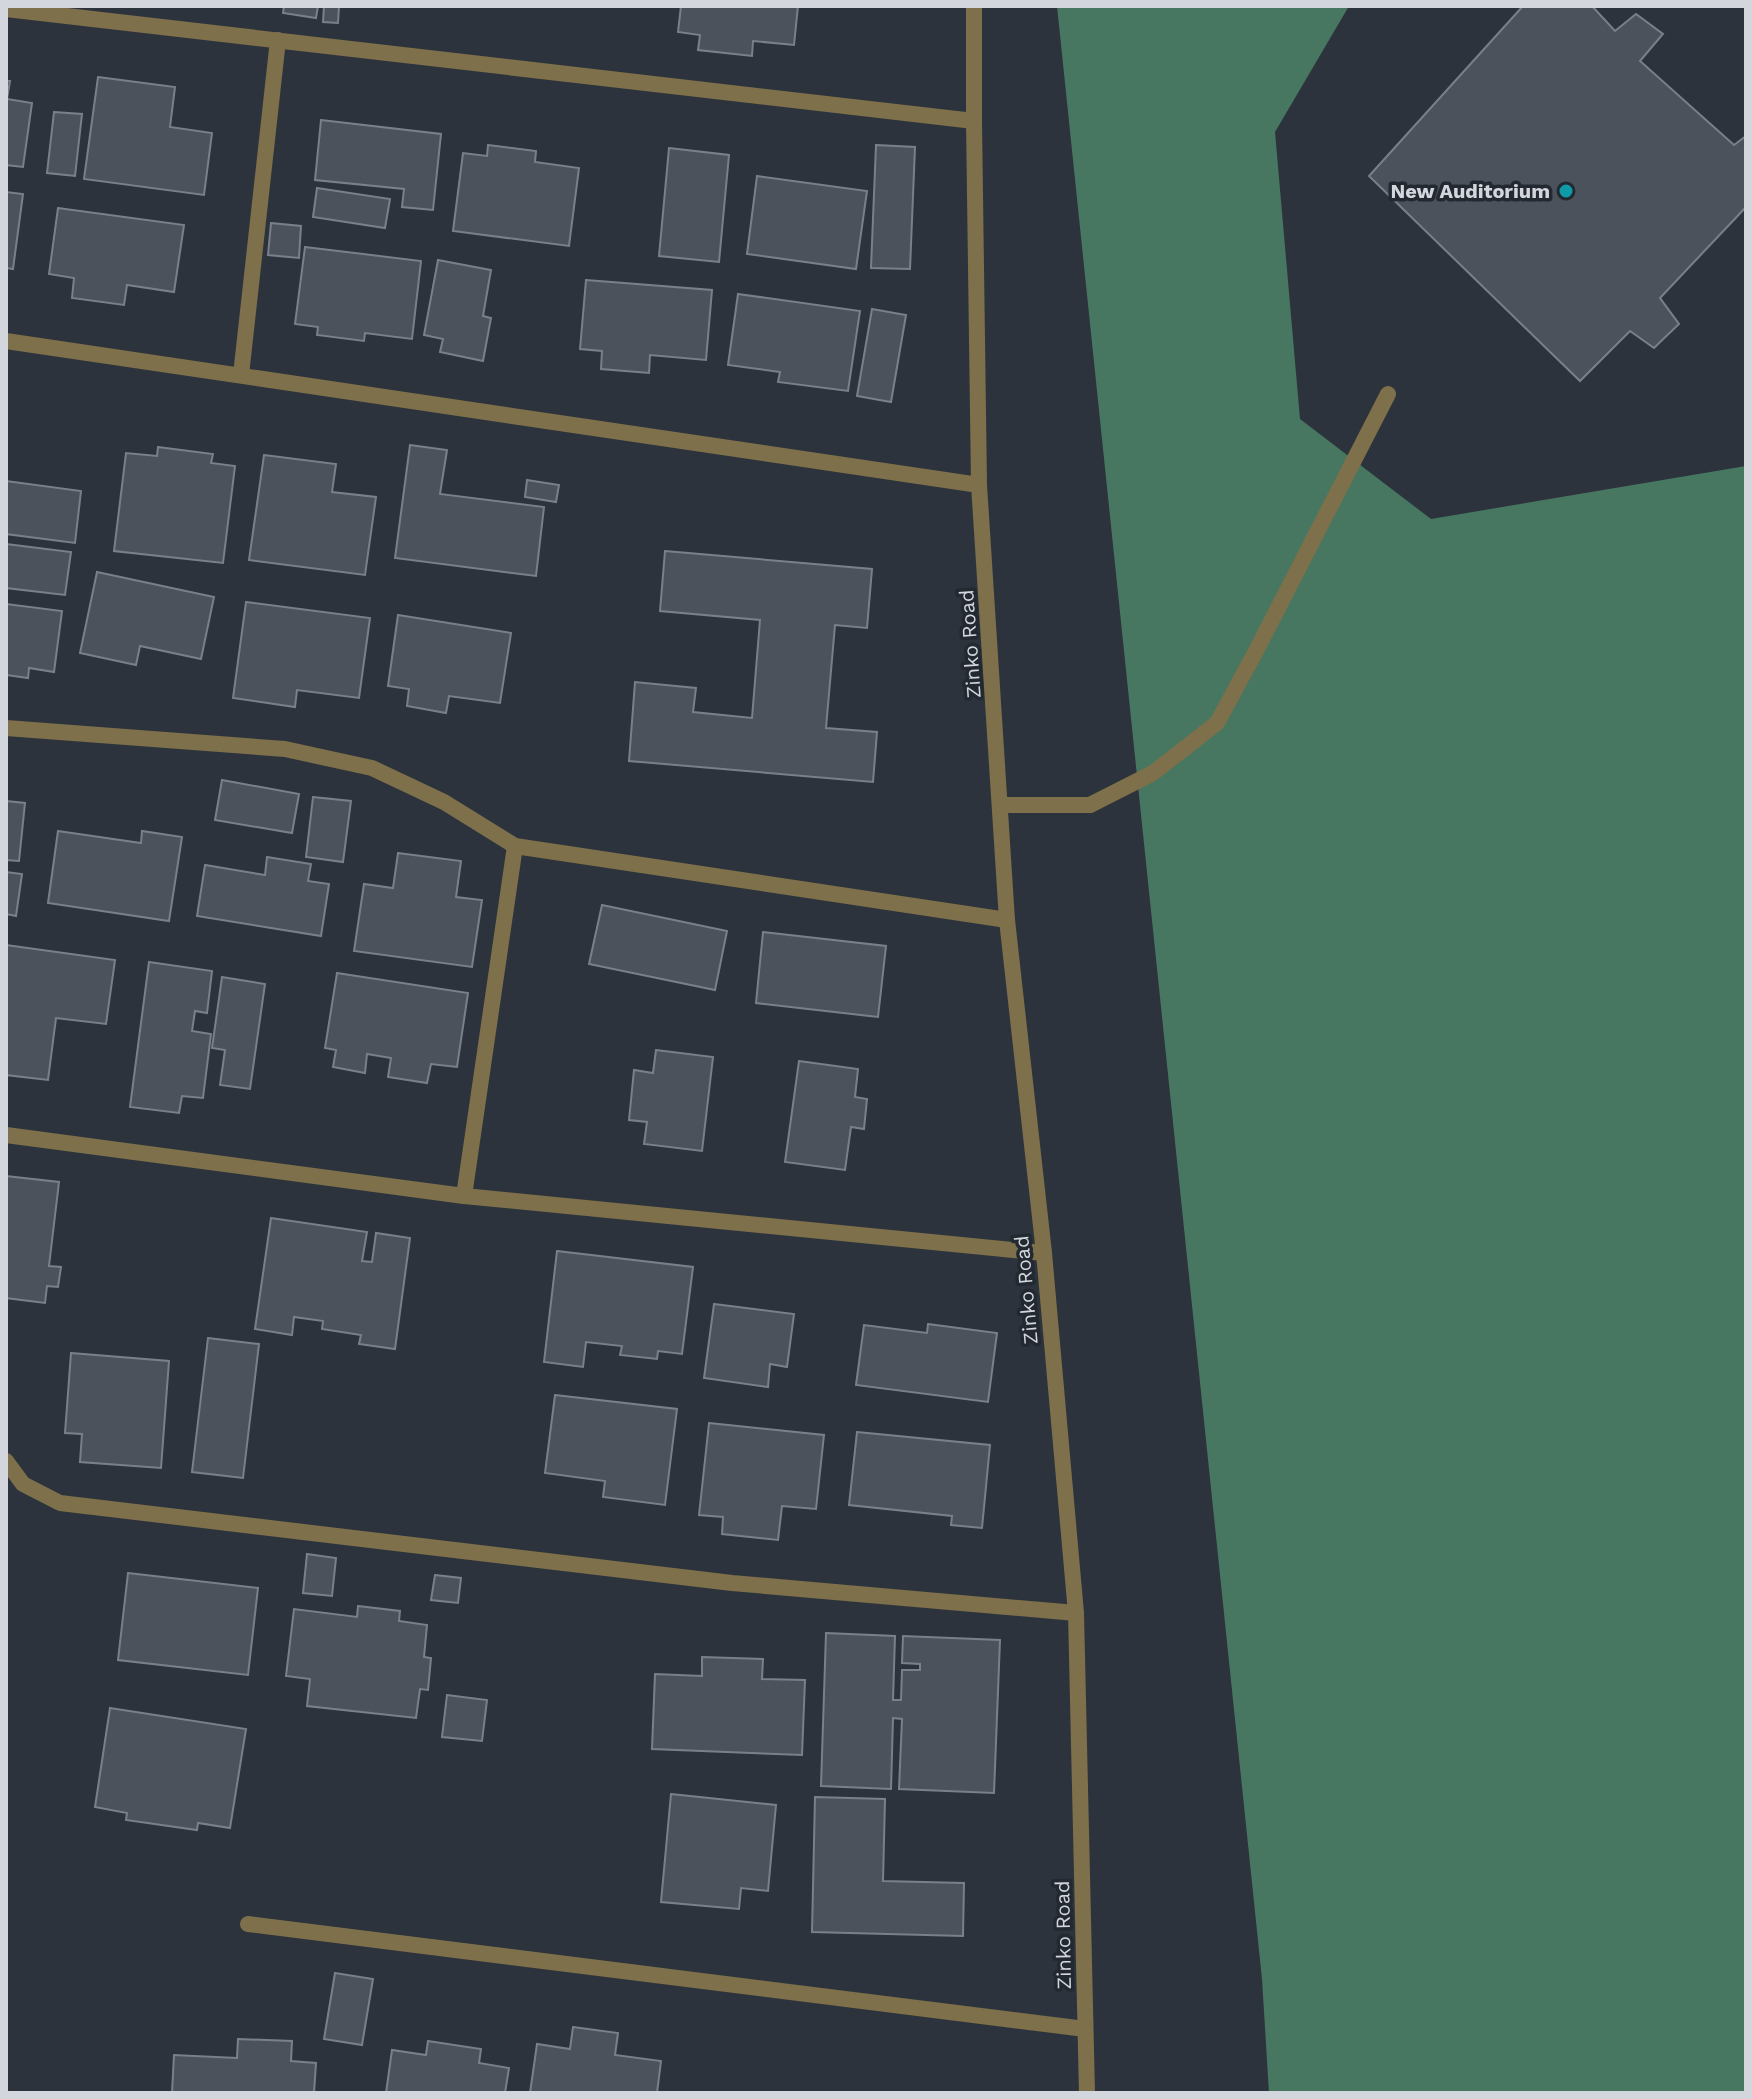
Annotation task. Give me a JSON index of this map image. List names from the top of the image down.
{
  "streets": {
    "street": ["Zinko Road"]
  },
  "places": ["New Auditorium"]
}
